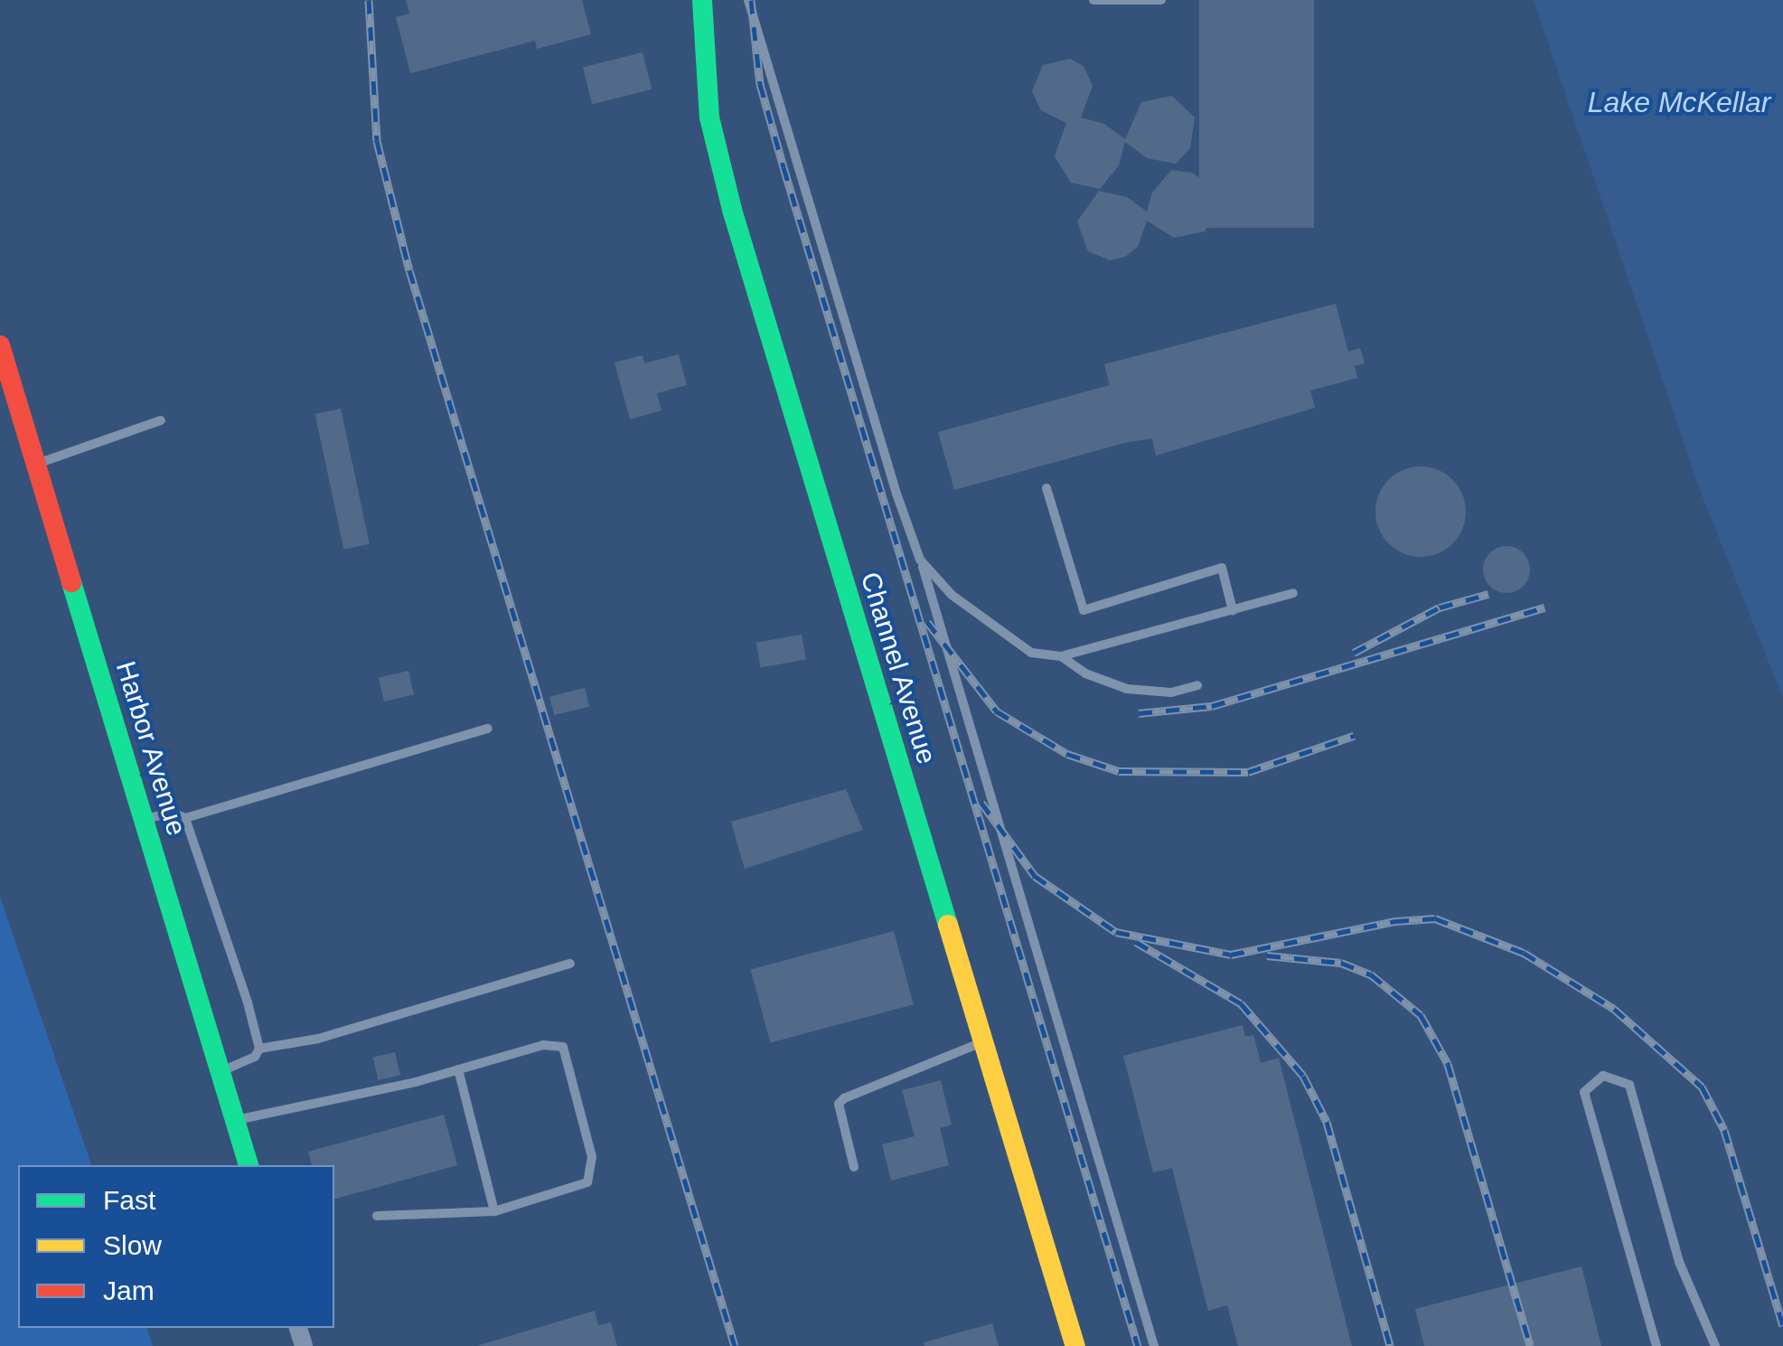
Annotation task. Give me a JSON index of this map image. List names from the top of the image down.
{
  "streets": {
    "street": ["Channel Avenue", "Harbor Avenue"]
  },
  "water": ["Lake McKellar"],
  "legend": ["Fast", "Slow", "Jam"]
}
